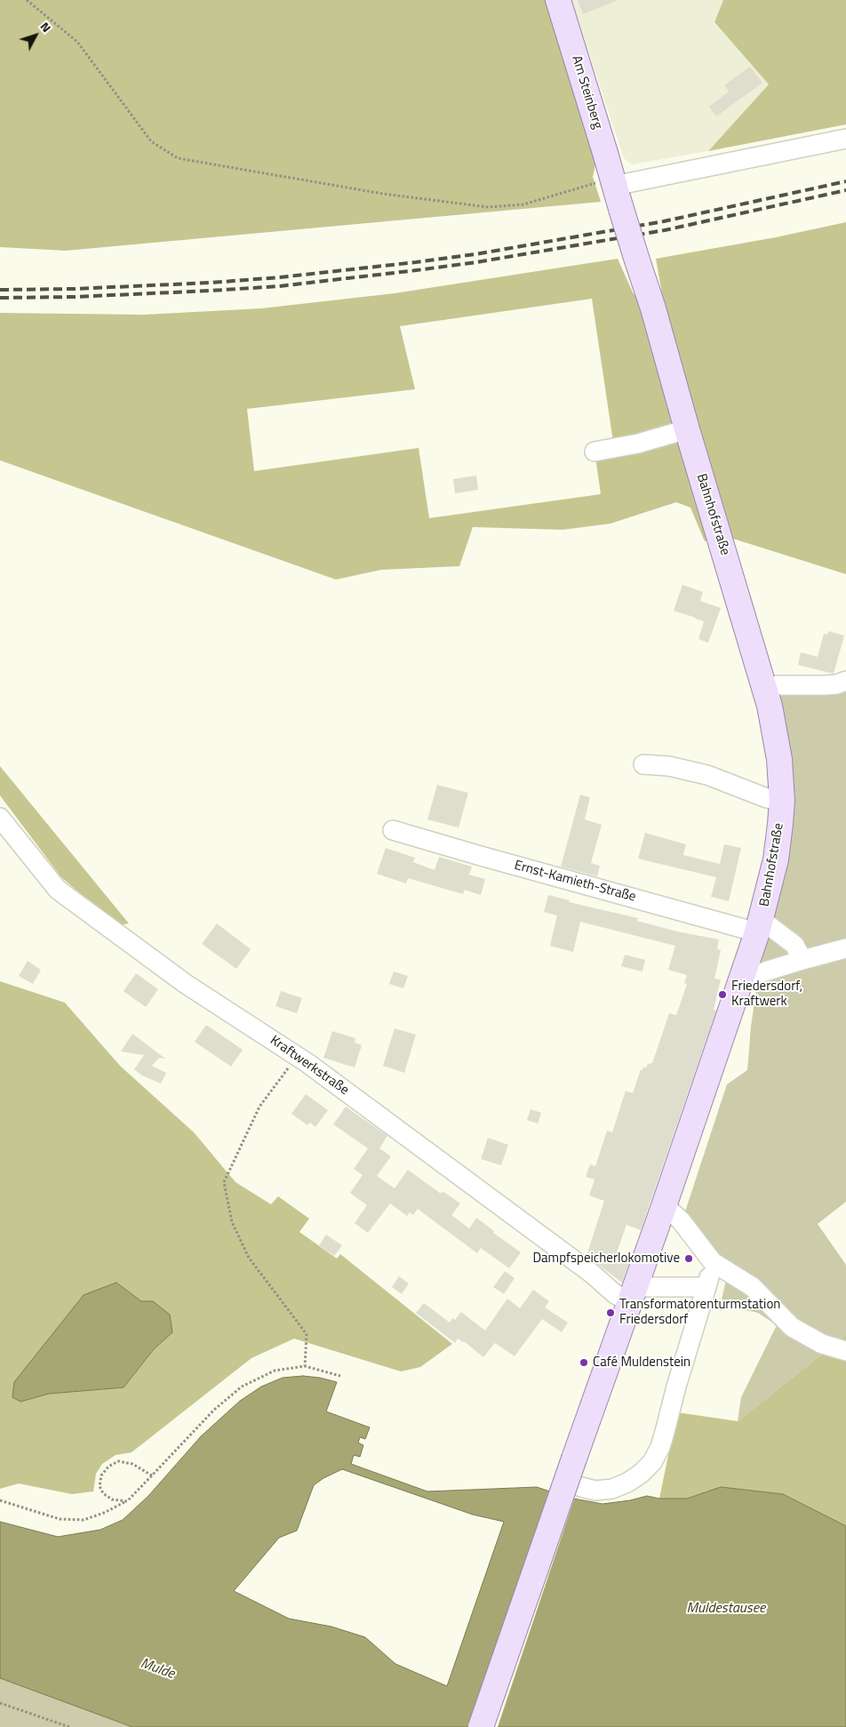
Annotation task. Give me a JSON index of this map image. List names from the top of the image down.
{
  "streets": {
    "main road": ["Am Steinberg", "Bahnhofstraße"],
    "street": ["Ernst-Kamieth-Straße", "Kraftwerkstraße"]
  },
  "crossings": [
    ["Am Steinberg", "Bahnhofstraße"],
    ["Bahnhofstraße", "Ernst-Kamieth-Straße"],
    ["Bahnhofstraße", "Kraftwerkstraße"]
  ],
  "water": ["Muldestausee", "Mulde"],
  "places": [
    "Friedersdorf, Kraftwerk",
    "Dampfspeicherlokomotive",
    "Transformatorenturmstation Friedersdorf",
    "Café Muldenstein"
  ],
  "north": "top right"
}
